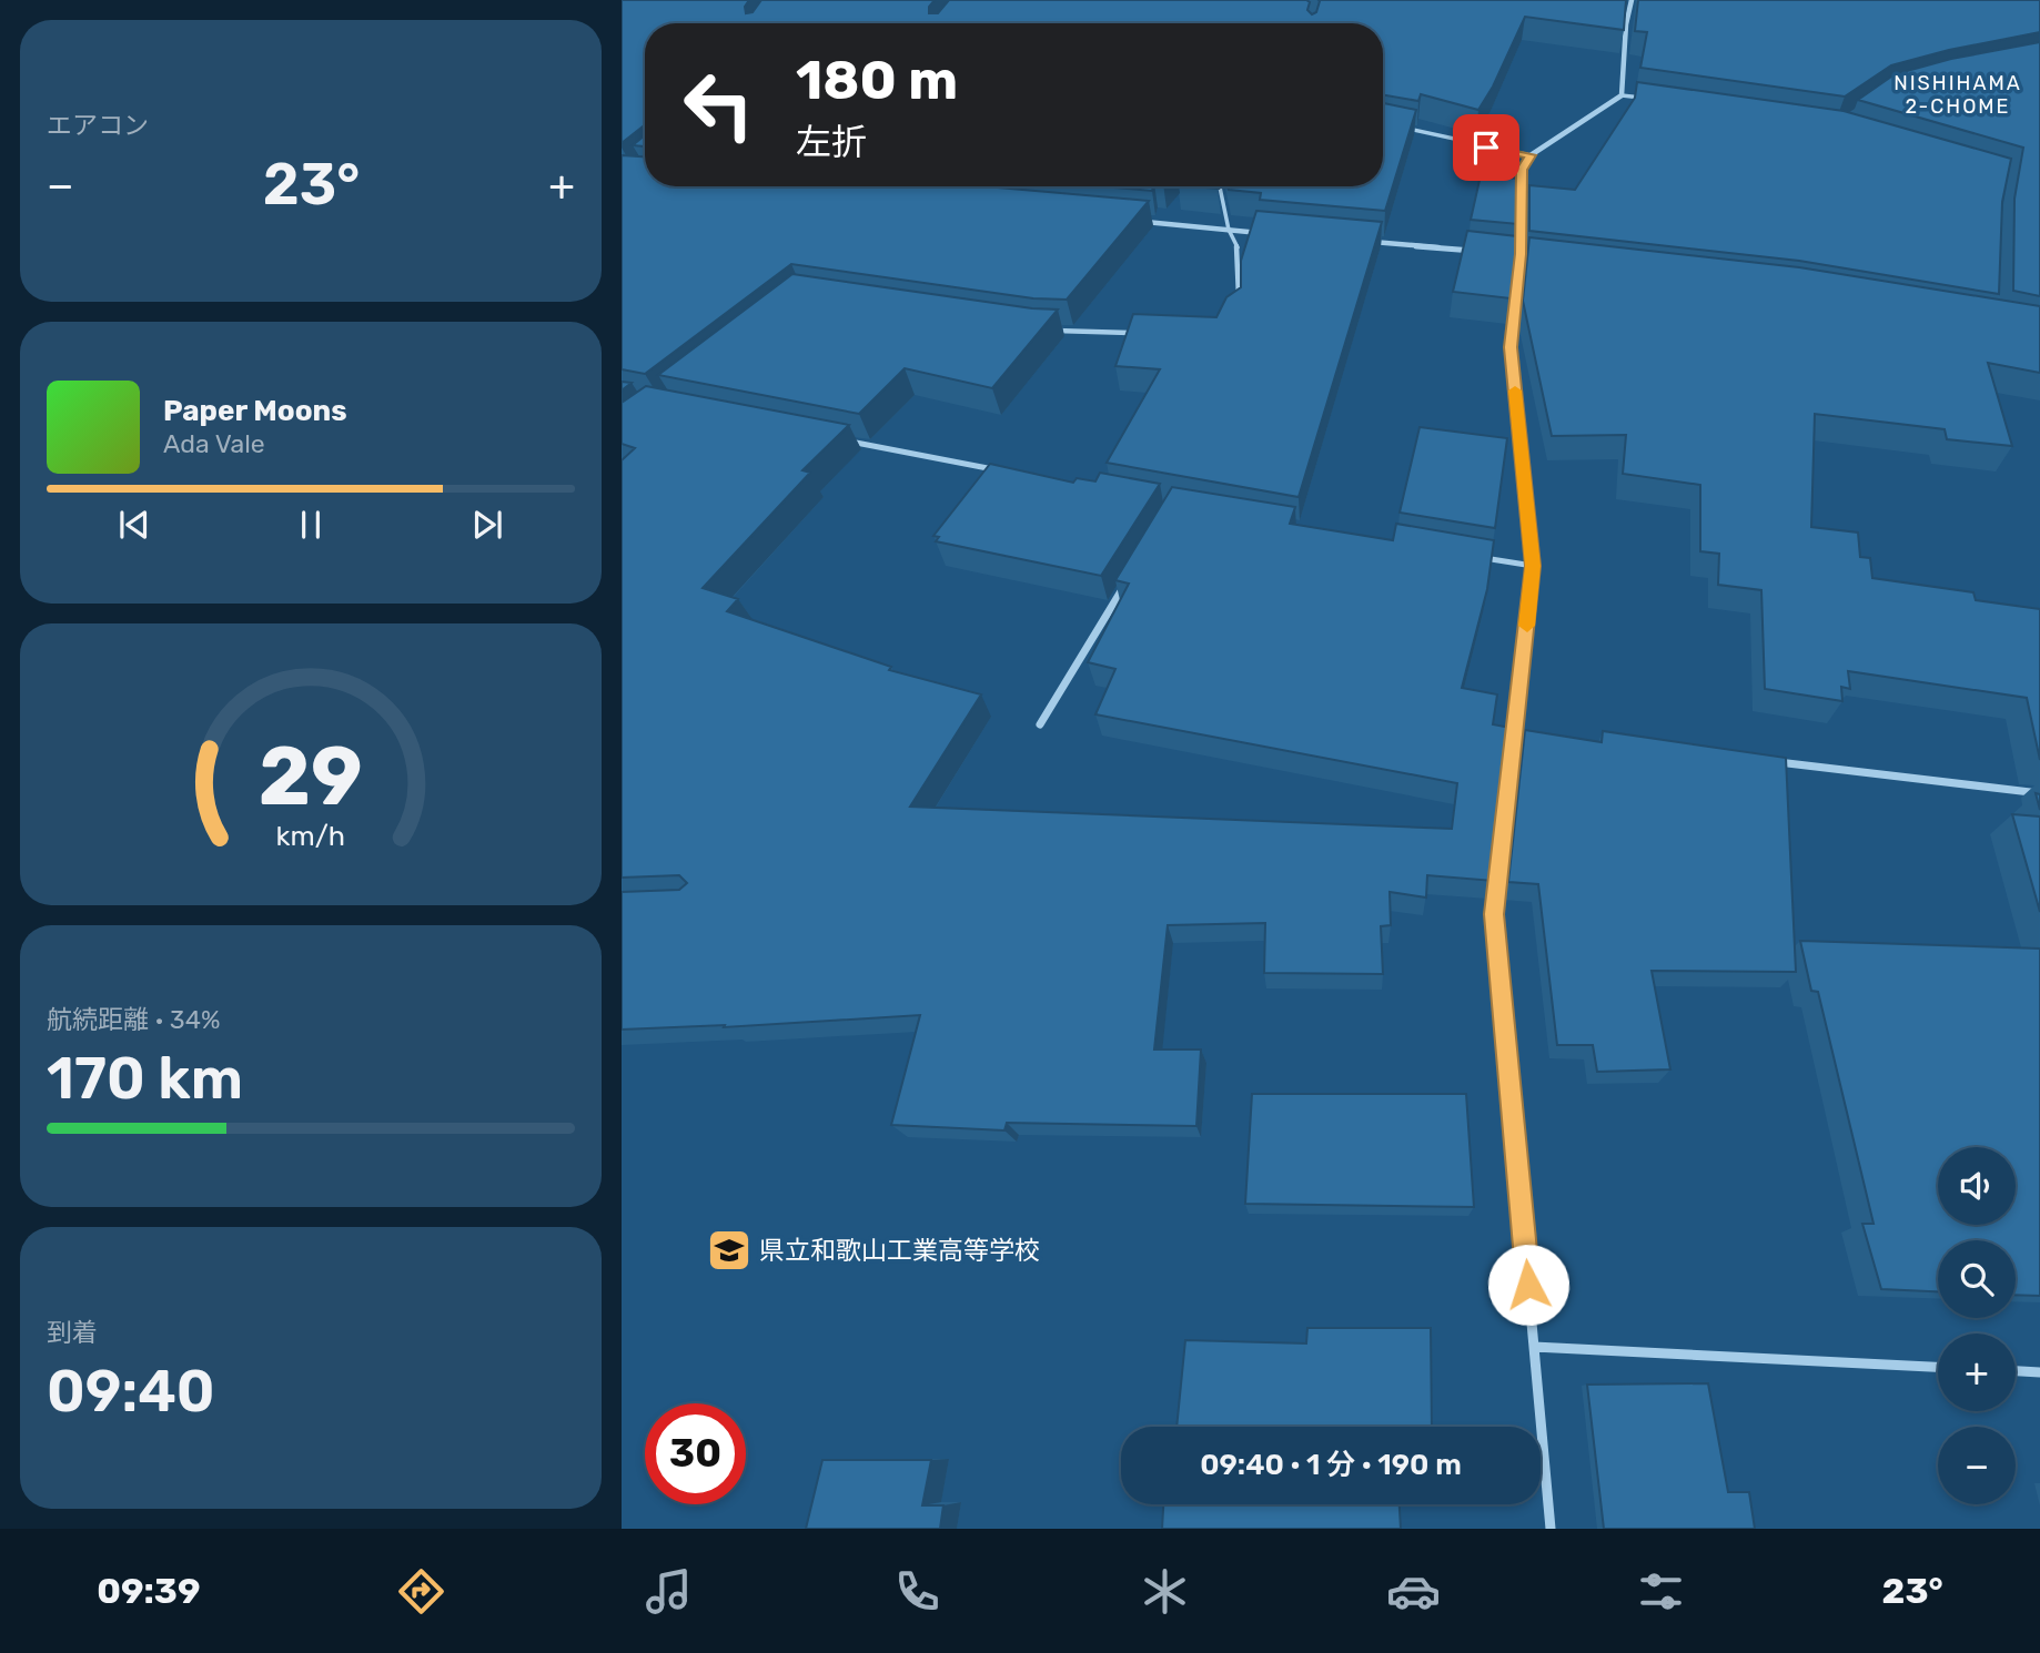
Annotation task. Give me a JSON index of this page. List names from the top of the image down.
{
  "districts": ["NISHIHAMA 2-CHOME"],
  "places": {
    "school or university": ["県立和歌山工業高等学校"]
  },
  "page": {
    "tile": [
      "エアコン",
      ["航続距離 · 34%", "170 km"],
      ["到着", "09:40"]
    ],
    "turn": ["180 m", "左折"],
    "heat": ["−", "23°", "+"],
    "song": ["Paper Moons", "Ada Vale"],
    "map_buttons": ["+", "−"],
    "limit": "30",
    "trip": "09:40 · 1 分 · 190 m",
    "tabs": ["09:39", "23°"],
    "gauge": ["29", "km/h"]
  }
}
